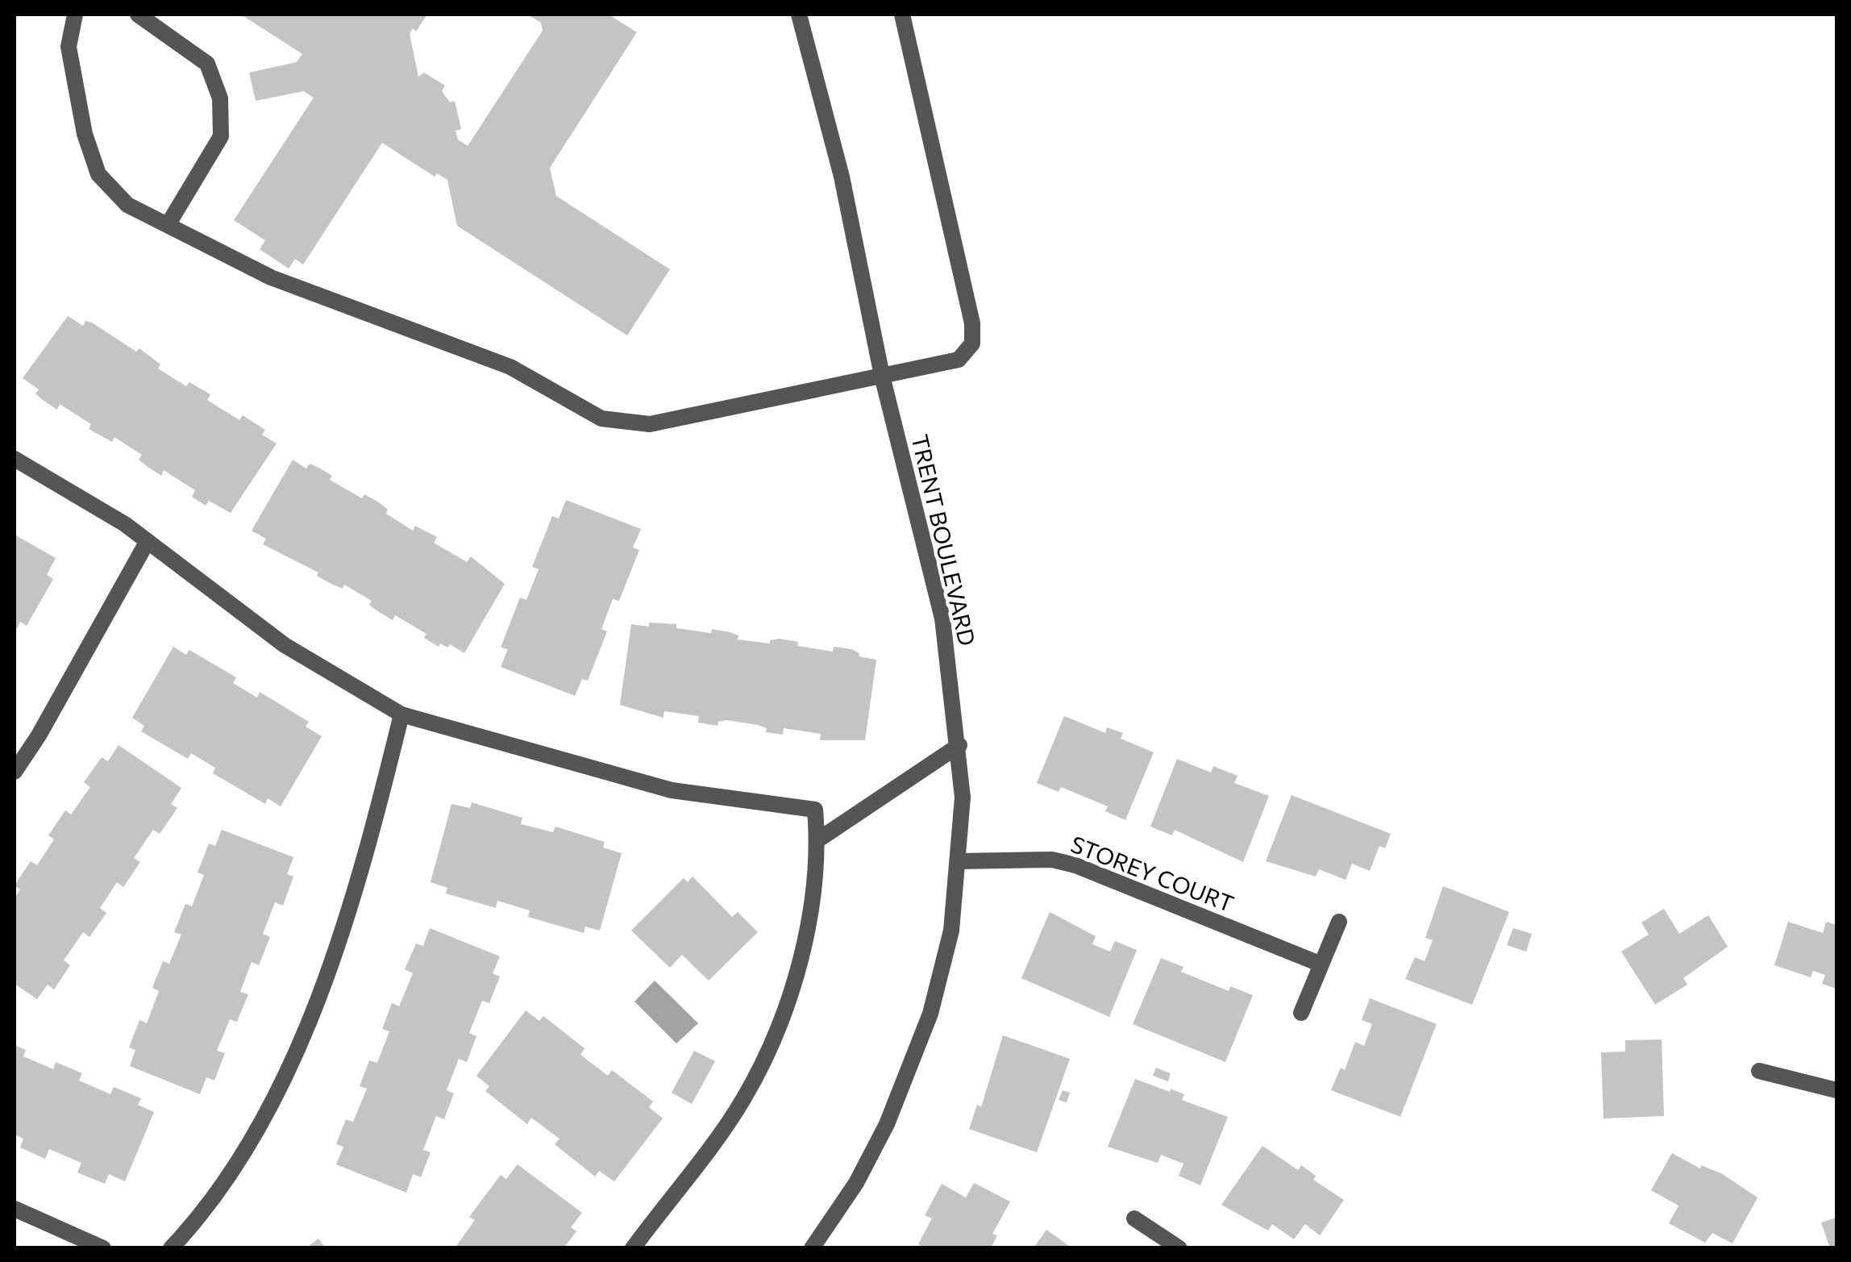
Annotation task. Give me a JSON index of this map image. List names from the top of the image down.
{
  "streets": {
    "street": ["TRENT BOULEVARD", "STOREY COURT"]
  },
  "crossings": [
    ["TRENT BOULEVARD", "STOREY COURT"]
  ]
}
